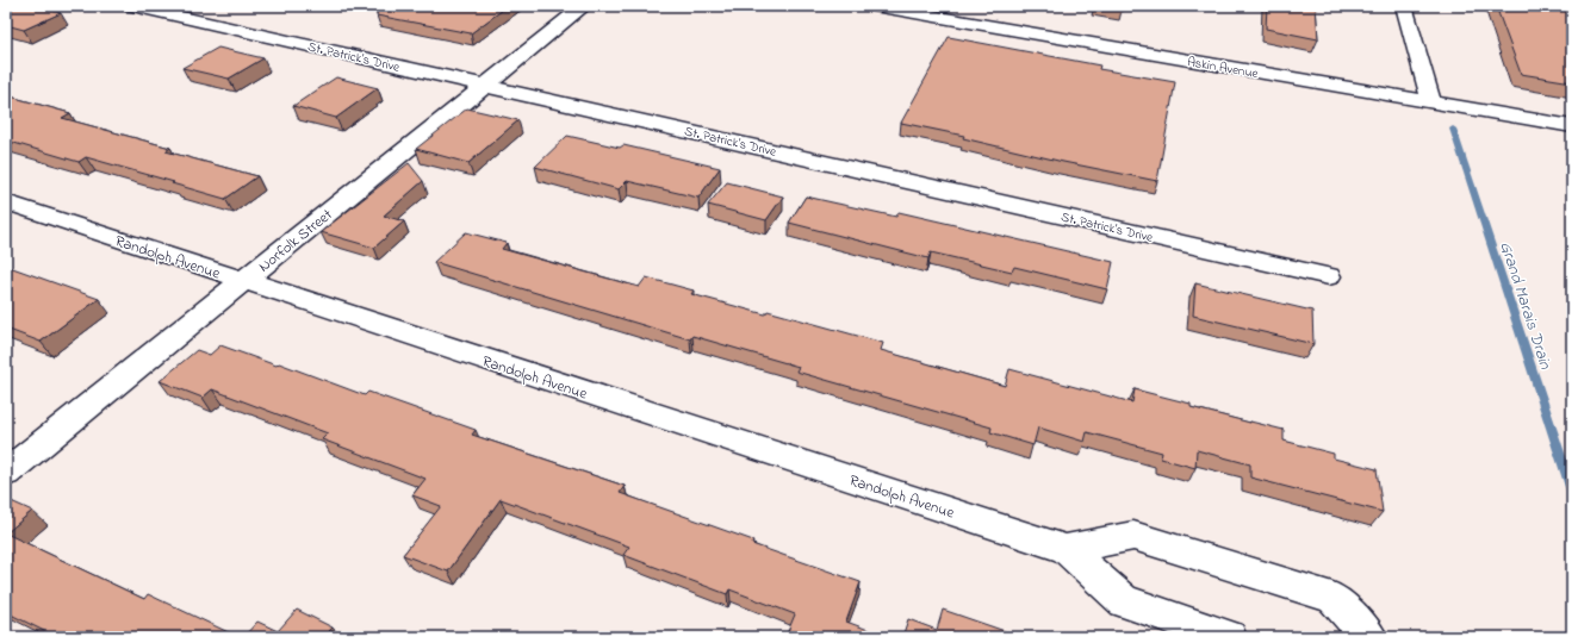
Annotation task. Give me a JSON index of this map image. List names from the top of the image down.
{
  "streets": {
    "street": [
      "St. Patrick's Drive",
      "Askin Avenue",
      "Norfolk Street",
      "Randolph Avenue"
    ]
  },
  "crossings": [
    ["St. Patrick's Drive", "Norfolk Street"],
    ["Norfolk Street", "Randolph Avenue"]
  ],
  "water": ["Grand Marais Drain"]
}
